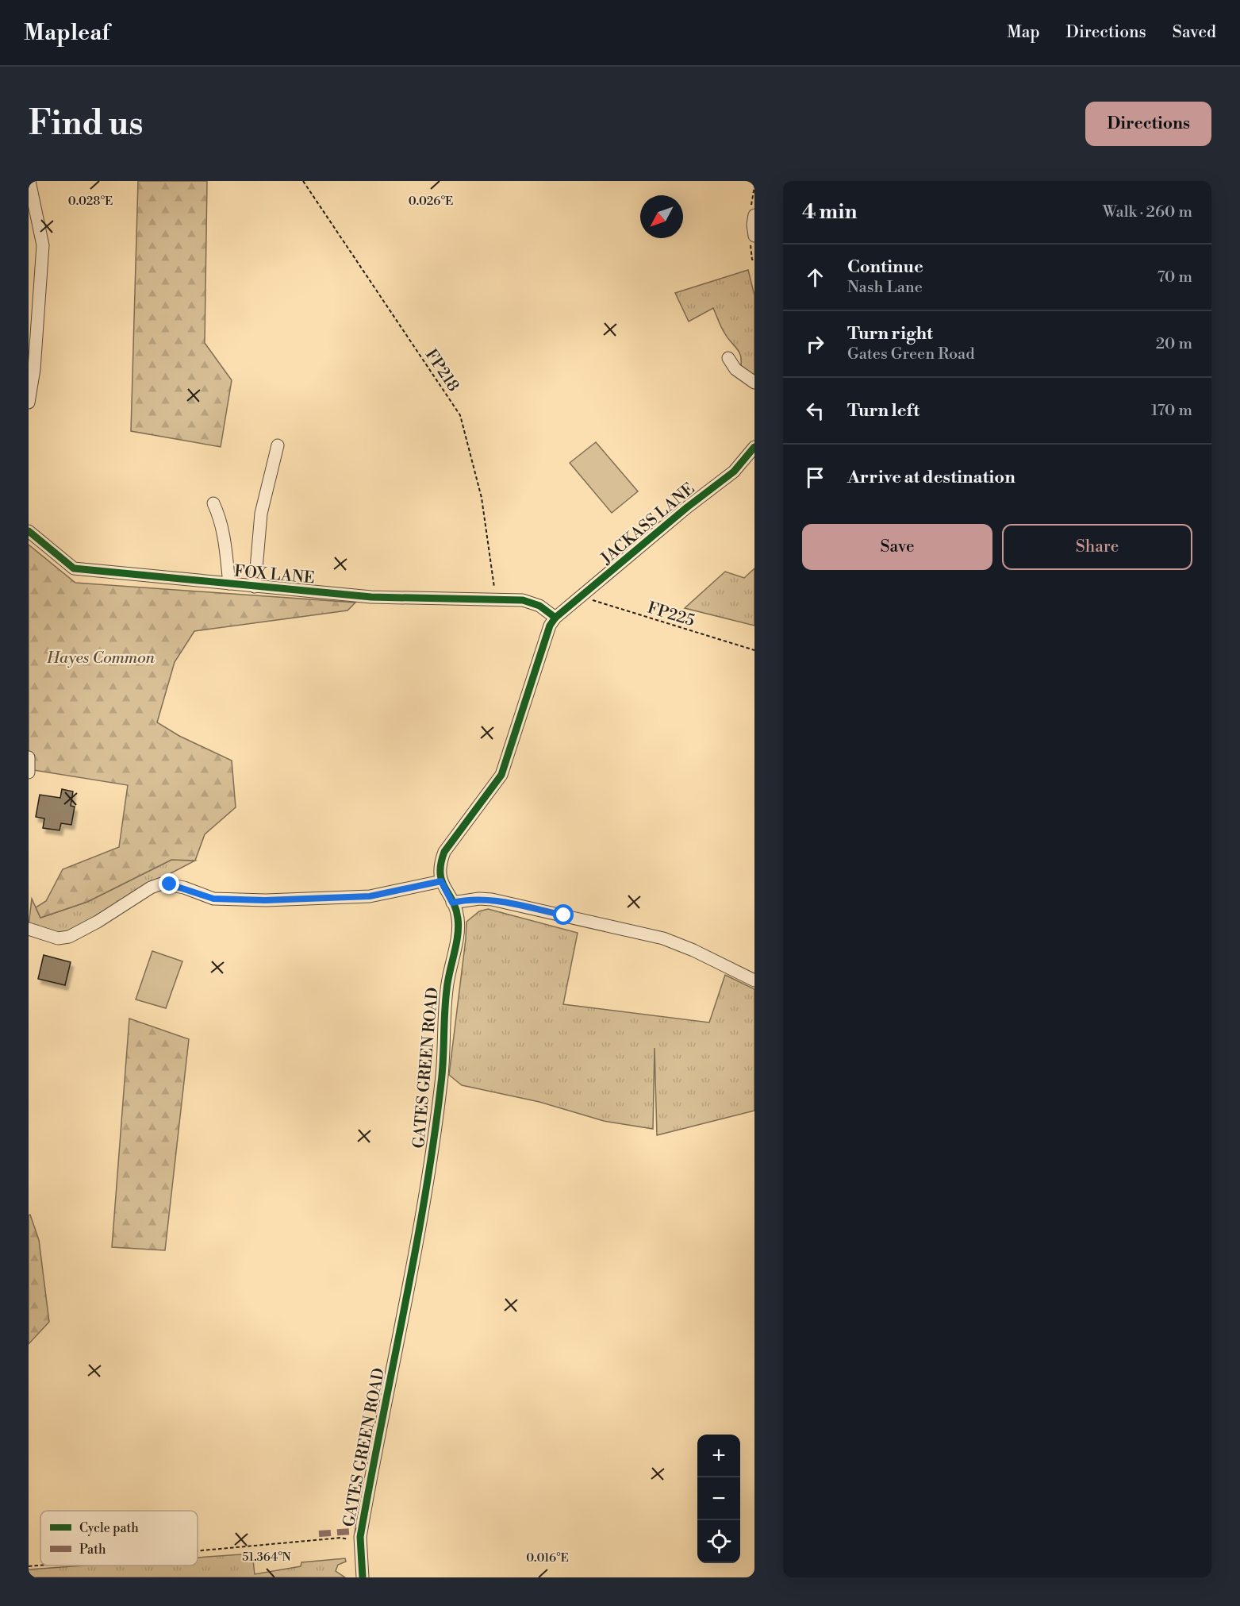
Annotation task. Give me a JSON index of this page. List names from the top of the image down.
{
  "streets": {
    "street": ["JACKASS LANE", "FOX LANE", "GATES GREEN ROAD"],
    "path": ["FP218", "FP225"]
  },
  "crossings": [
    ["FP218", "FOX LANE"],
    ["JACKASS LANE", "FOX LANE"],
    ["JACKASS LANE", "FP225"]
  ],
  "parks": ["Hayes Common"],
  "legend": ["Cycle path", "Path"],
  "north": "bottom left",
  "page": {
    "header": "Mapleaf",
    "nav": ["Map", "Directions", "Saved"],
    "buttons": [
      "Directions",
      ["Save", "Share"]
    ],
    "title": "Find us",
    "heading": ["4 min", "Walk · 260 m"],
    "list": [
      ["Continue", "Nash Lane", "70 m"],
      ["Turn right", "Gates Green Road", "20 m"],
      ["Turn left", "170 m"],
      "Arrive at destination"
    ],
    "map_buttons": ["+", "−"]
  },
  "coordinates": [
    "0.028°E",
    "0.026°E",
    "51.364°N",
    "0.016°E"
  ]
}
